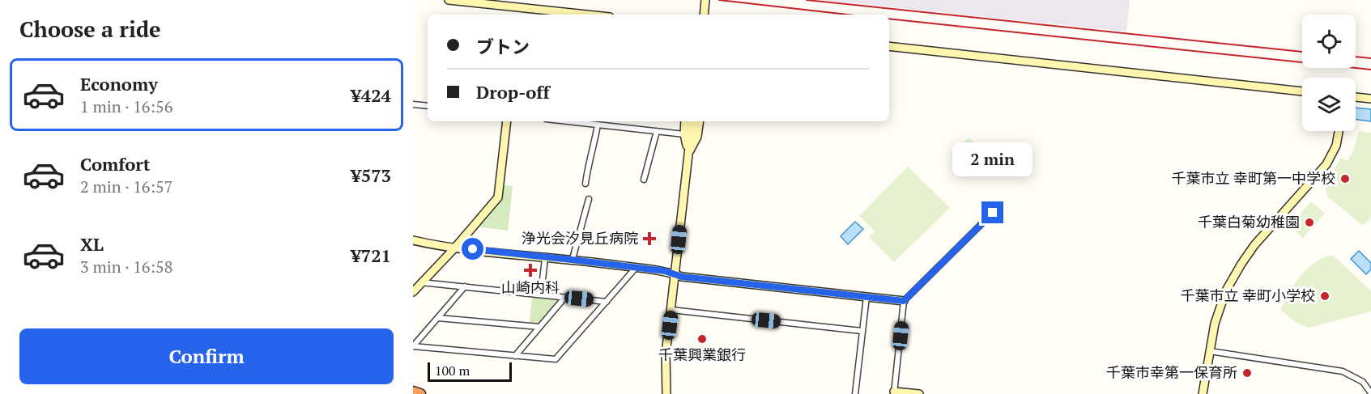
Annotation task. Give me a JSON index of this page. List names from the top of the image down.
{
  "places": {
    "other": [
      "千葉市立 幸町第一中学校",
      "千葉白菊幼稚園",
      "千葉市立 幸町小学校",
      "千葉興業銀行",
      "千葉市幸第一保育所"
    ],
    "health": ["浄光会汐見丘病院", "山崎内科"]
  },
  "scale_bar": "100 m",
  "page": {
    "heading": "Choose a ride",
    "banner": ["ブトン", "Drop-off"],
    "list": [
      {
        "name": "Economy",
        "note": "1 min · 16:56",
        "value": "¥424"
      },
      {
        "name": "Comfort",
        "note": "2 min · 16:57",
        "value": "¥573"
      },
      {
        "name": "XL",
        "note": "3 min · 16:58",
        "value": "¥721"
      }
    ],
    "bubble": "2 min",
    "buttons": "Confirm",
    "scale": "100 m"
  }
}
